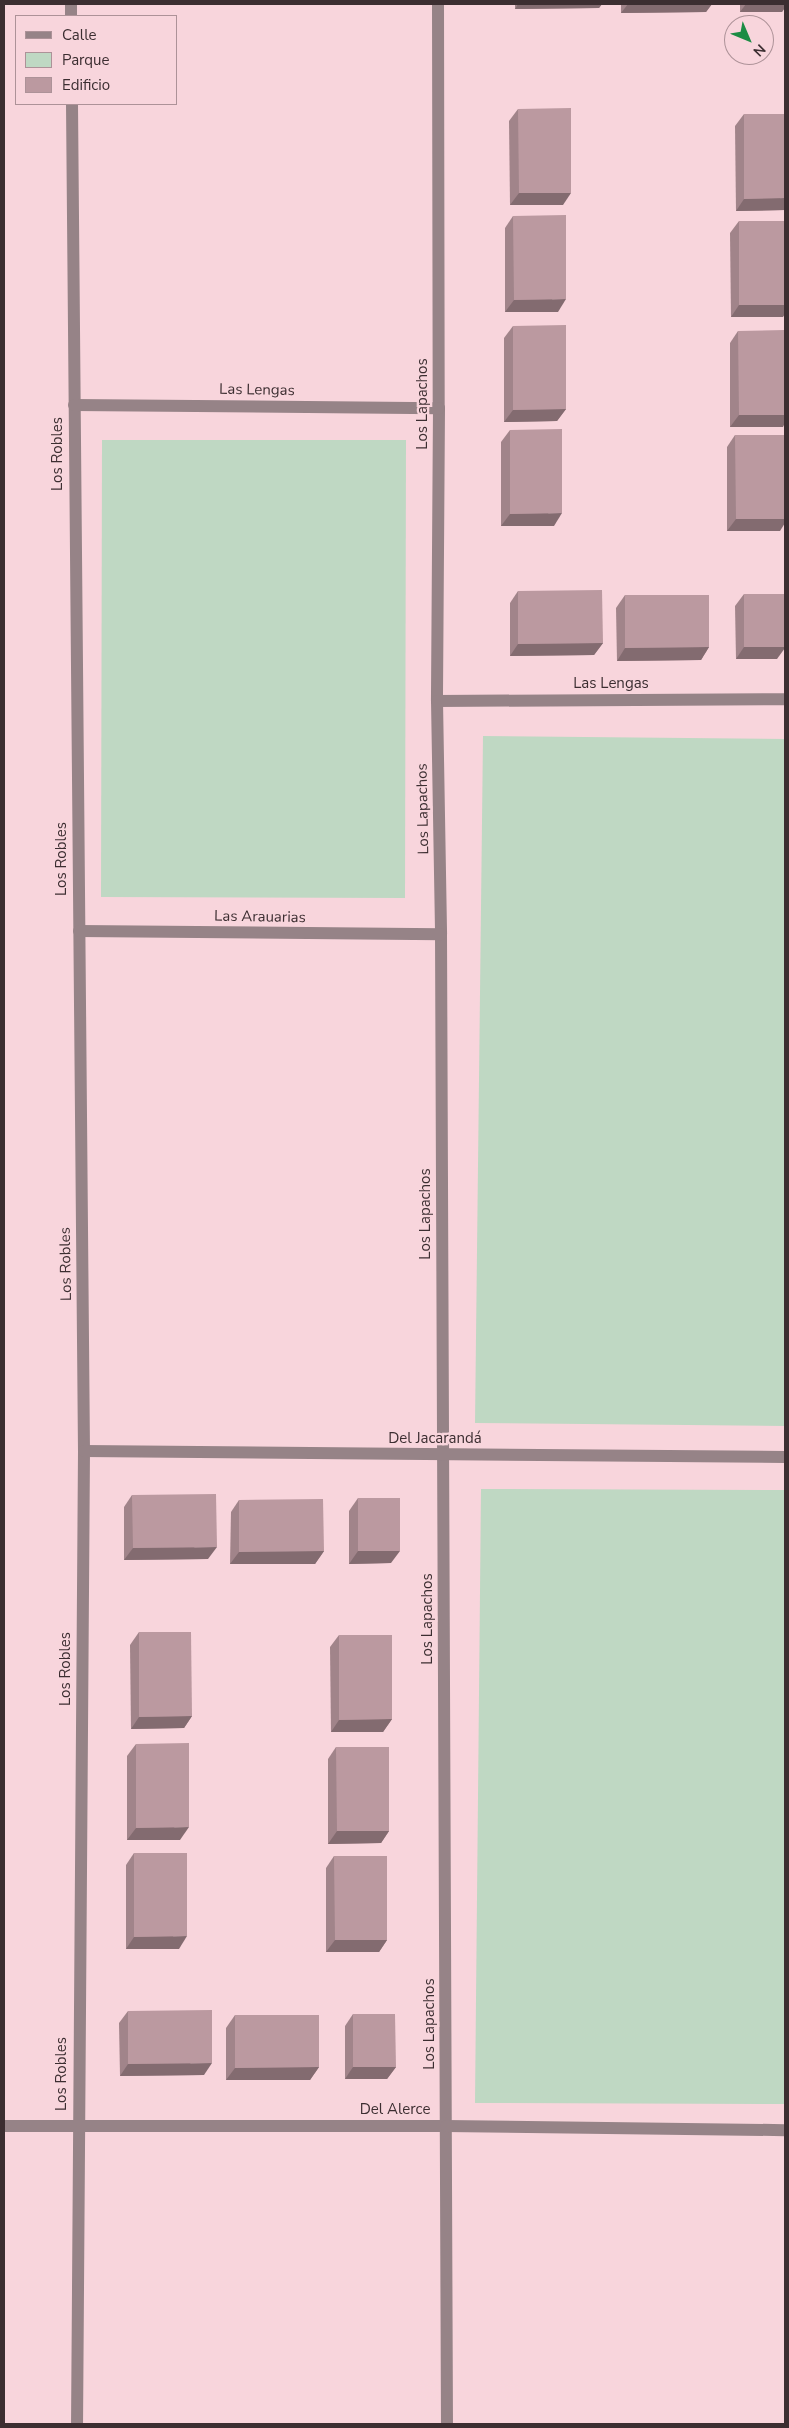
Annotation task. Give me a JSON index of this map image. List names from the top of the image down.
{
  "streets": {
    "street": [
      "Las Lengas",
      "Los Lapachos",
      "Los Robles",
      "Las Arauarias",
      "Del Jacarandá",
      "Del Alerce"
    ]
  },
  "crossings": [
    ["Las Lengas", "Los Lapachos"],
    ["Las Lengas", "Los Robles"],
    ["Los Lapachos", "Las Arauarias"],
    ["Los Lapachos", "Del Jacarandá"],
    ["Los Lapachos", "Del Alerce"],
    ["Los Robles", "Las Arauarias"],
    ["Los Robles", "Del Jacarandá"],
    ["Los Robles", "Del Alerce"]
  ],
  "legend": ["Calle", "Parque", "Edificio"],
  "north": "bottom right"
}
